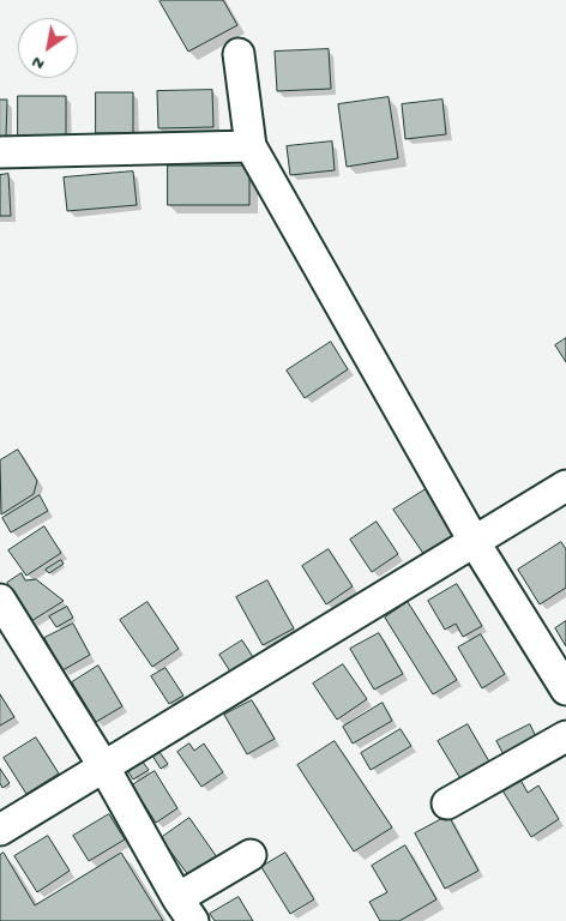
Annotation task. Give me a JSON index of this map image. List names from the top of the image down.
{
  "north": "bottom left"
}
